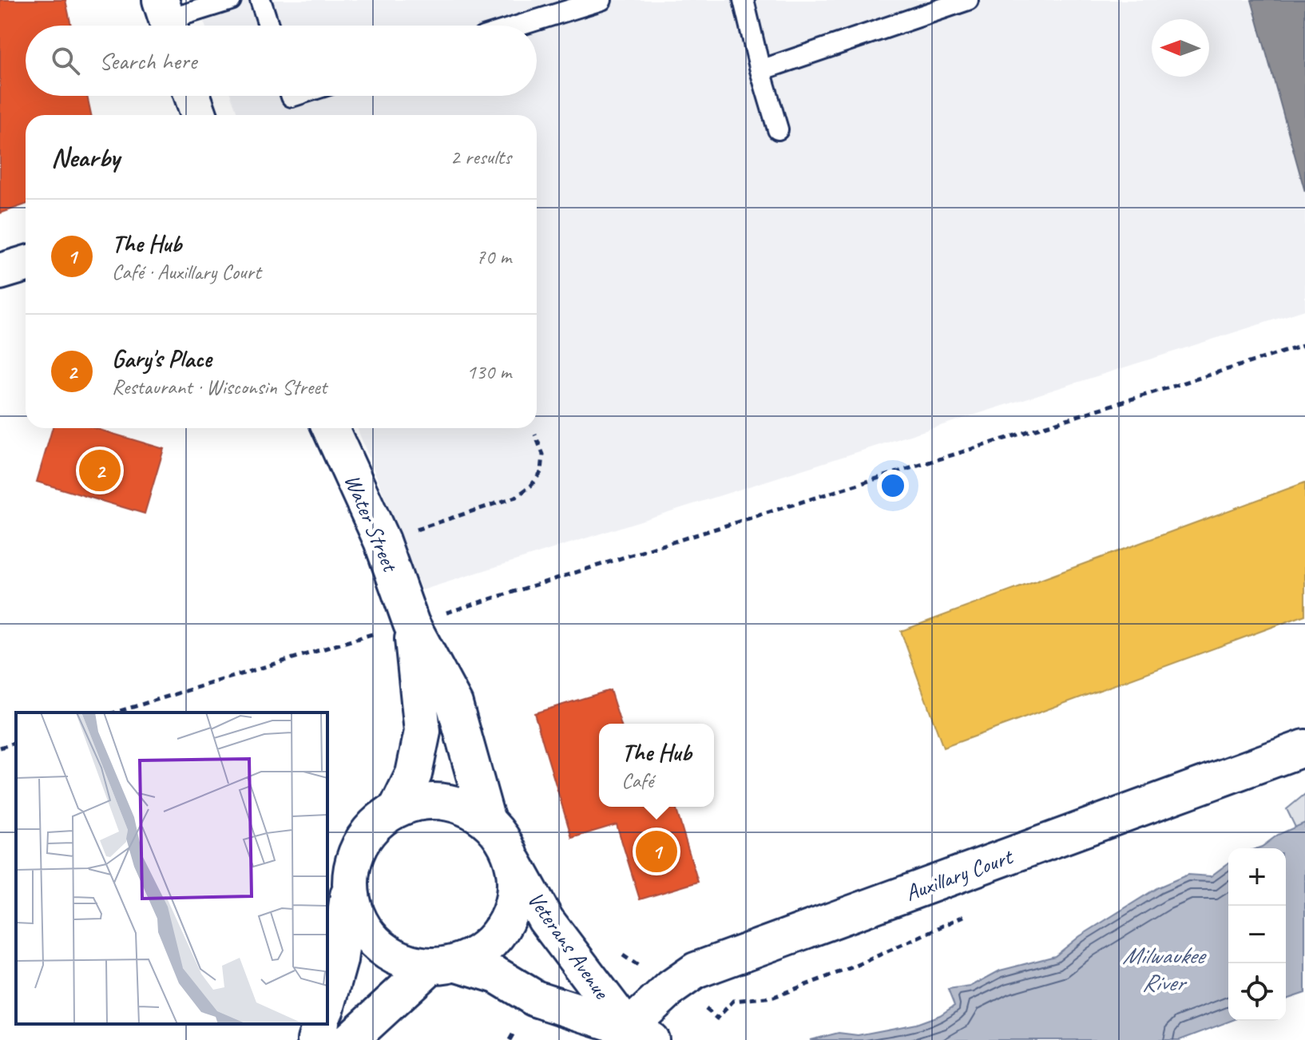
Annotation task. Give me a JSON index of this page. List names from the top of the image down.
{
  "streets": {
    "street": ["Water Street", "Auxillary Court", "Veterans Avenue"]
  },
  "crossings": [
    ["Water Street", "Veterans Avenue"],
    ["Auxillary Court", "Veterans Avenue"]
  ],
  "water": ["Milwaukee River"],
  "north": "left",
  "page": {
    "search": "Search here",
    "heading": ["Nearby", "2 results"],
    "list": [
      {
        "mark": "1",
        "name": "The Hub",
        "note": "Café · Auxillary Court",
        "value": "70 m"
      },
      {
        "mark": "2",
        "name": "Gary's Place",
        "note": "Restaurant · Wisconsin Street",
        "value": "130 m"
      }
    ],
    "pins": ["2", "1"],
    "popup": ["The Hub", "Café"],
    "map_buttons": ["+", "−"]
  }
}
